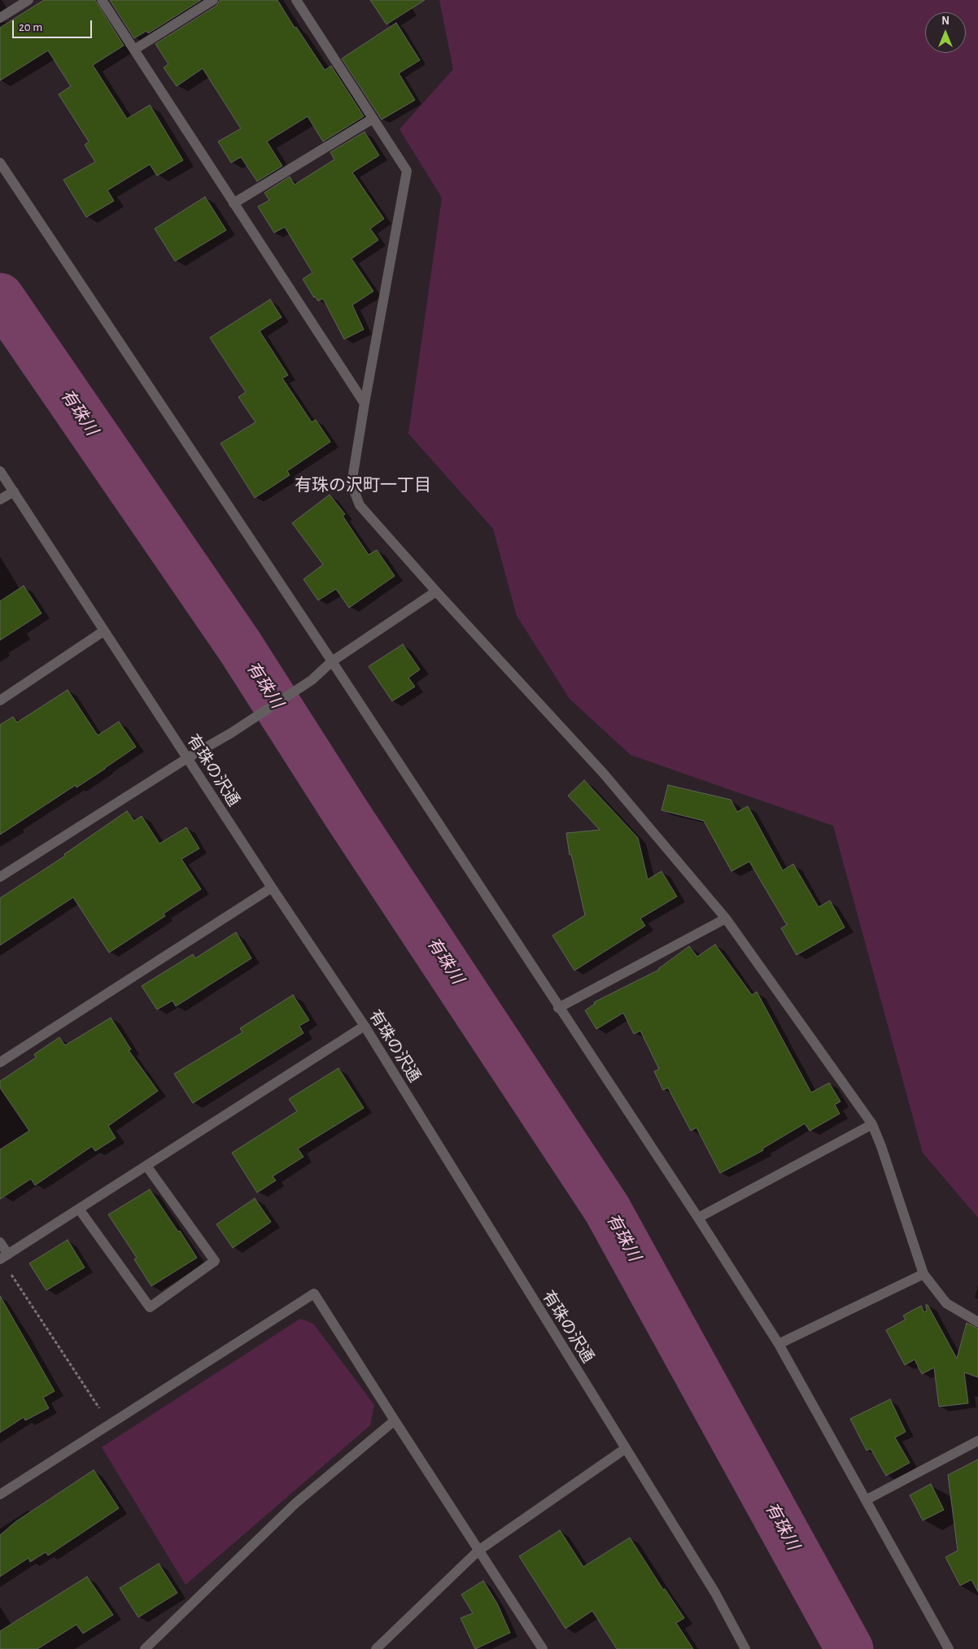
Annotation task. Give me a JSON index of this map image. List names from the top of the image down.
{
  "streets": {
    "street": ["有珠の沢通"]
  },
  "districts": ["有珠の沢町一丁目"],
  "water": ["有珠川"],
  "scale_bar": "20 m",
  "north": "top"
}
